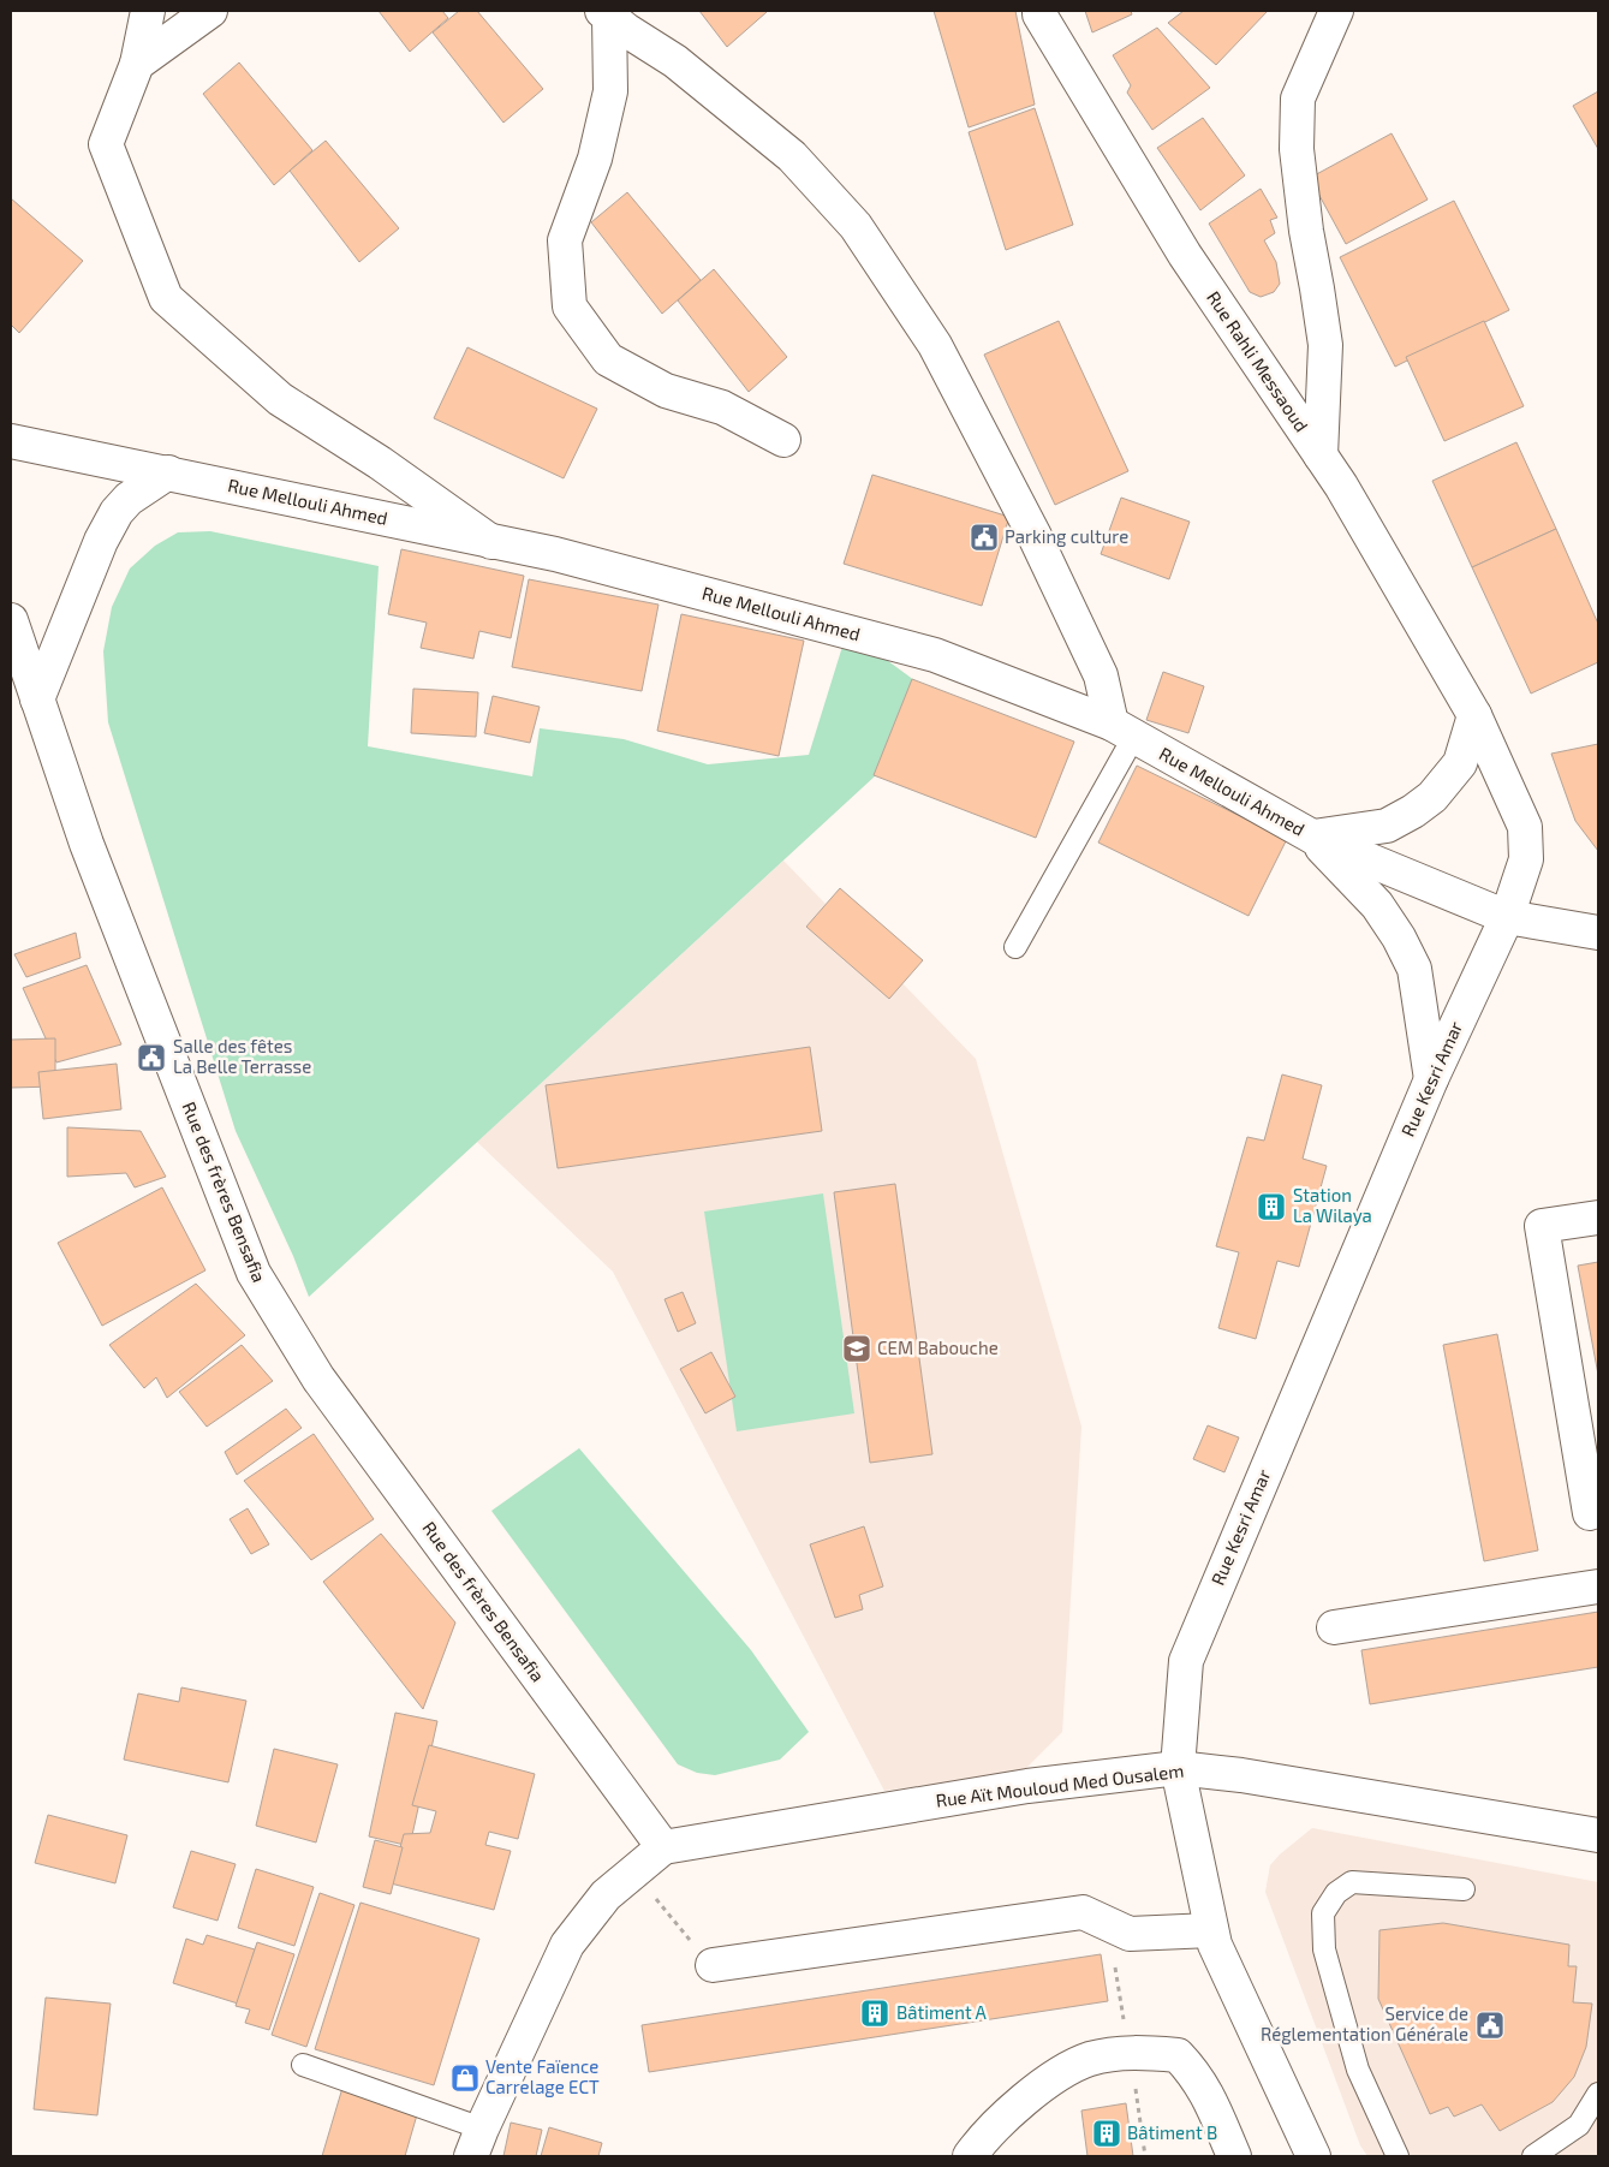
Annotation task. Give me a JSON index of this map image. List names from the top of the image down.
{
  "streets": {
    "street": [
      "Rue Rahli Messaoud",
      "Rue Mellouli Ahmed",
      "Rue Kesri Amar",
      "Rue des frères Bensafia",
      "Rue Aït Mouloud Med Ousalem"
    ]
  },
  "crossings": [
    ["Rue Rahli Messaoud", "Rue Kesri Amar"],
    ["Rue Mellouli Ahmed", "Rue Kesri Amar"],
    ["Rue Kesri Amar", "Rue Aït Mouloud Med Ousalem"],
    ["Rue des frères Bensafia", "Rue Aït Mouloud Med Ousalem"]
  ],
  "places": {
    "public building": ["Parking culture", "Salle des fêtes La Belle Terrasse", "Service de Réglementation Générale"],
    "building": ["Station La Wilaya", "Bâtiment A", "Bâtiment B"],
    "school or university": ["CEM Babouche"],
    "shop": ["Vente Faïence Carrelage ECT"]
  }
}
